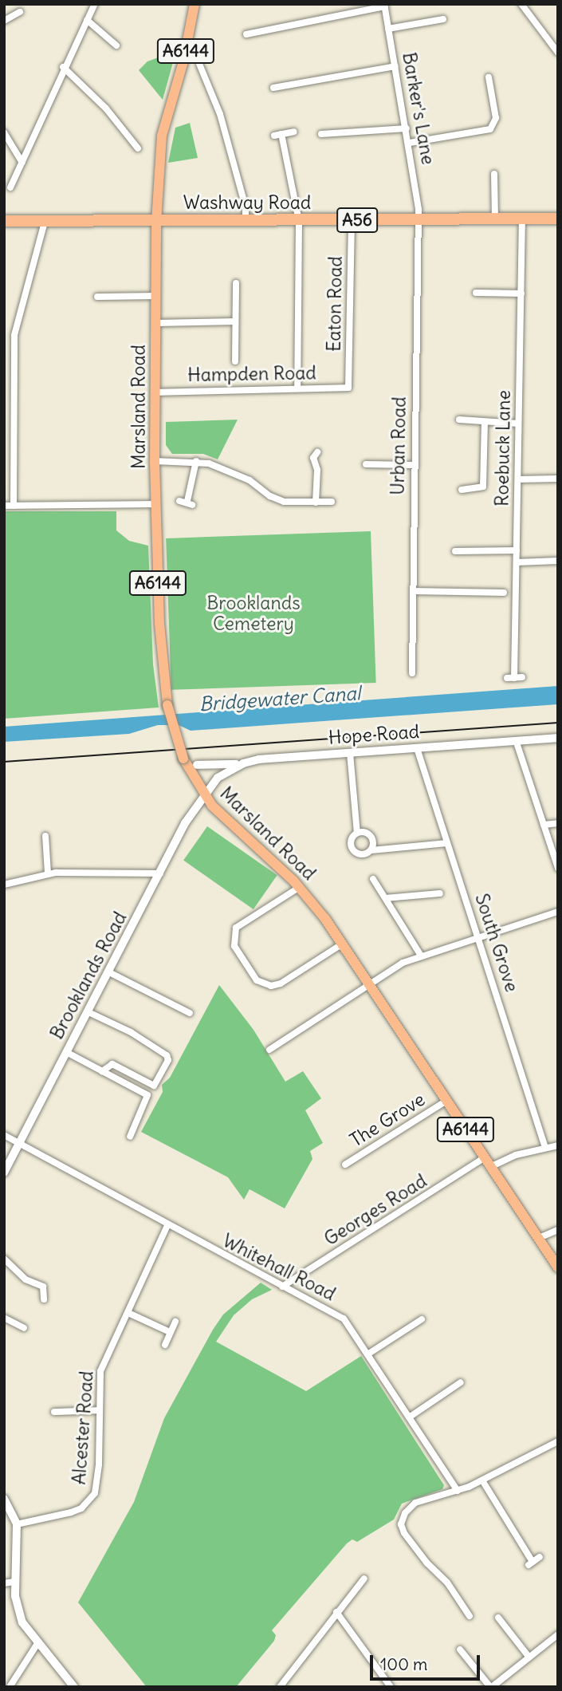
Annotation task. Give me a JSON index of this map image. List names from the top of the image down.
{
  "streets": {
    "highway": ["Washway Road", "A56"],
    "main road": ["A6144", "Marsland Road"],
    "street": [
      "Barker's Lane",
      "Eaton Road",
      "Hampden Road",
      "Urban Road",
      "Roebuck Lane",
      "Hope Road",
      "South Grove",
      "Brooklands Road",
      "The Grove",
      "Georges Road",
      "Whitehall Road",
      "Alcester Road"
    ]
  },
  "crossings": [
    ["A6144", "Washway Road"],
    ["A6144", "Marsland Road"],
    ["Barker's Lane", "Washway Road"],
    ["Barker's Lane", "Urban Road"],
    ["Washway Road", "Eaton Road"],
    ["Washway Road", "Marsland Road"],
    ["Washway Road", "Urban Road"],
    ["Washway Road", "Roebuck Lane"],
    ["Eaton Road", "Hampden Road"],
    ["Hampden Road", "Marsland Road"],
    ["Marsland Road", "Hope Road"],
    ["Marsland Road", "Brooklands Road"],
    ["Marsland Road", "The Grove"],
    ["Marsland Road", "Georges Road"],
    ["Hope Road", "South Grove"],
    ["Hope Road", "Brooklands Road"],
    ["Brooklands Road", "Whitehall Road"],
    ["Georges Road", "Whitehall Road"],
    ["Whitehall Road", "Alcester Road"]
  ],
  "water": ["Bridgewater Canal"],
  "parks": ["Brooklands Cemetery"],
  "scale_bar": "100 m"
}
